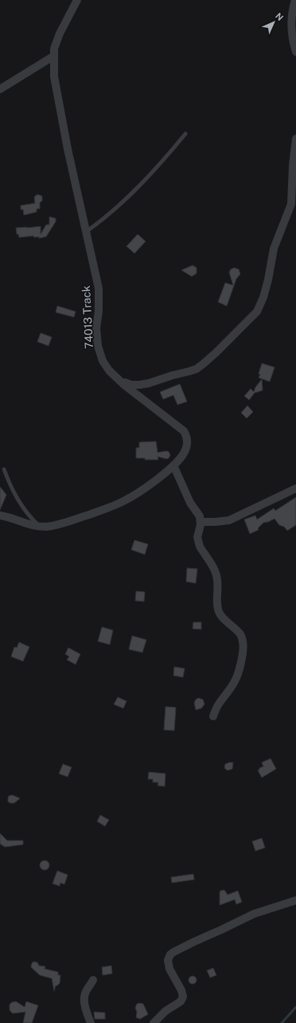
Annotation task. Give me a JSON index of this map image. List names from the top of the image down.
{
  "streets": {
    "street": ["74013 Track"]
  },
  "north": "top right"
}
